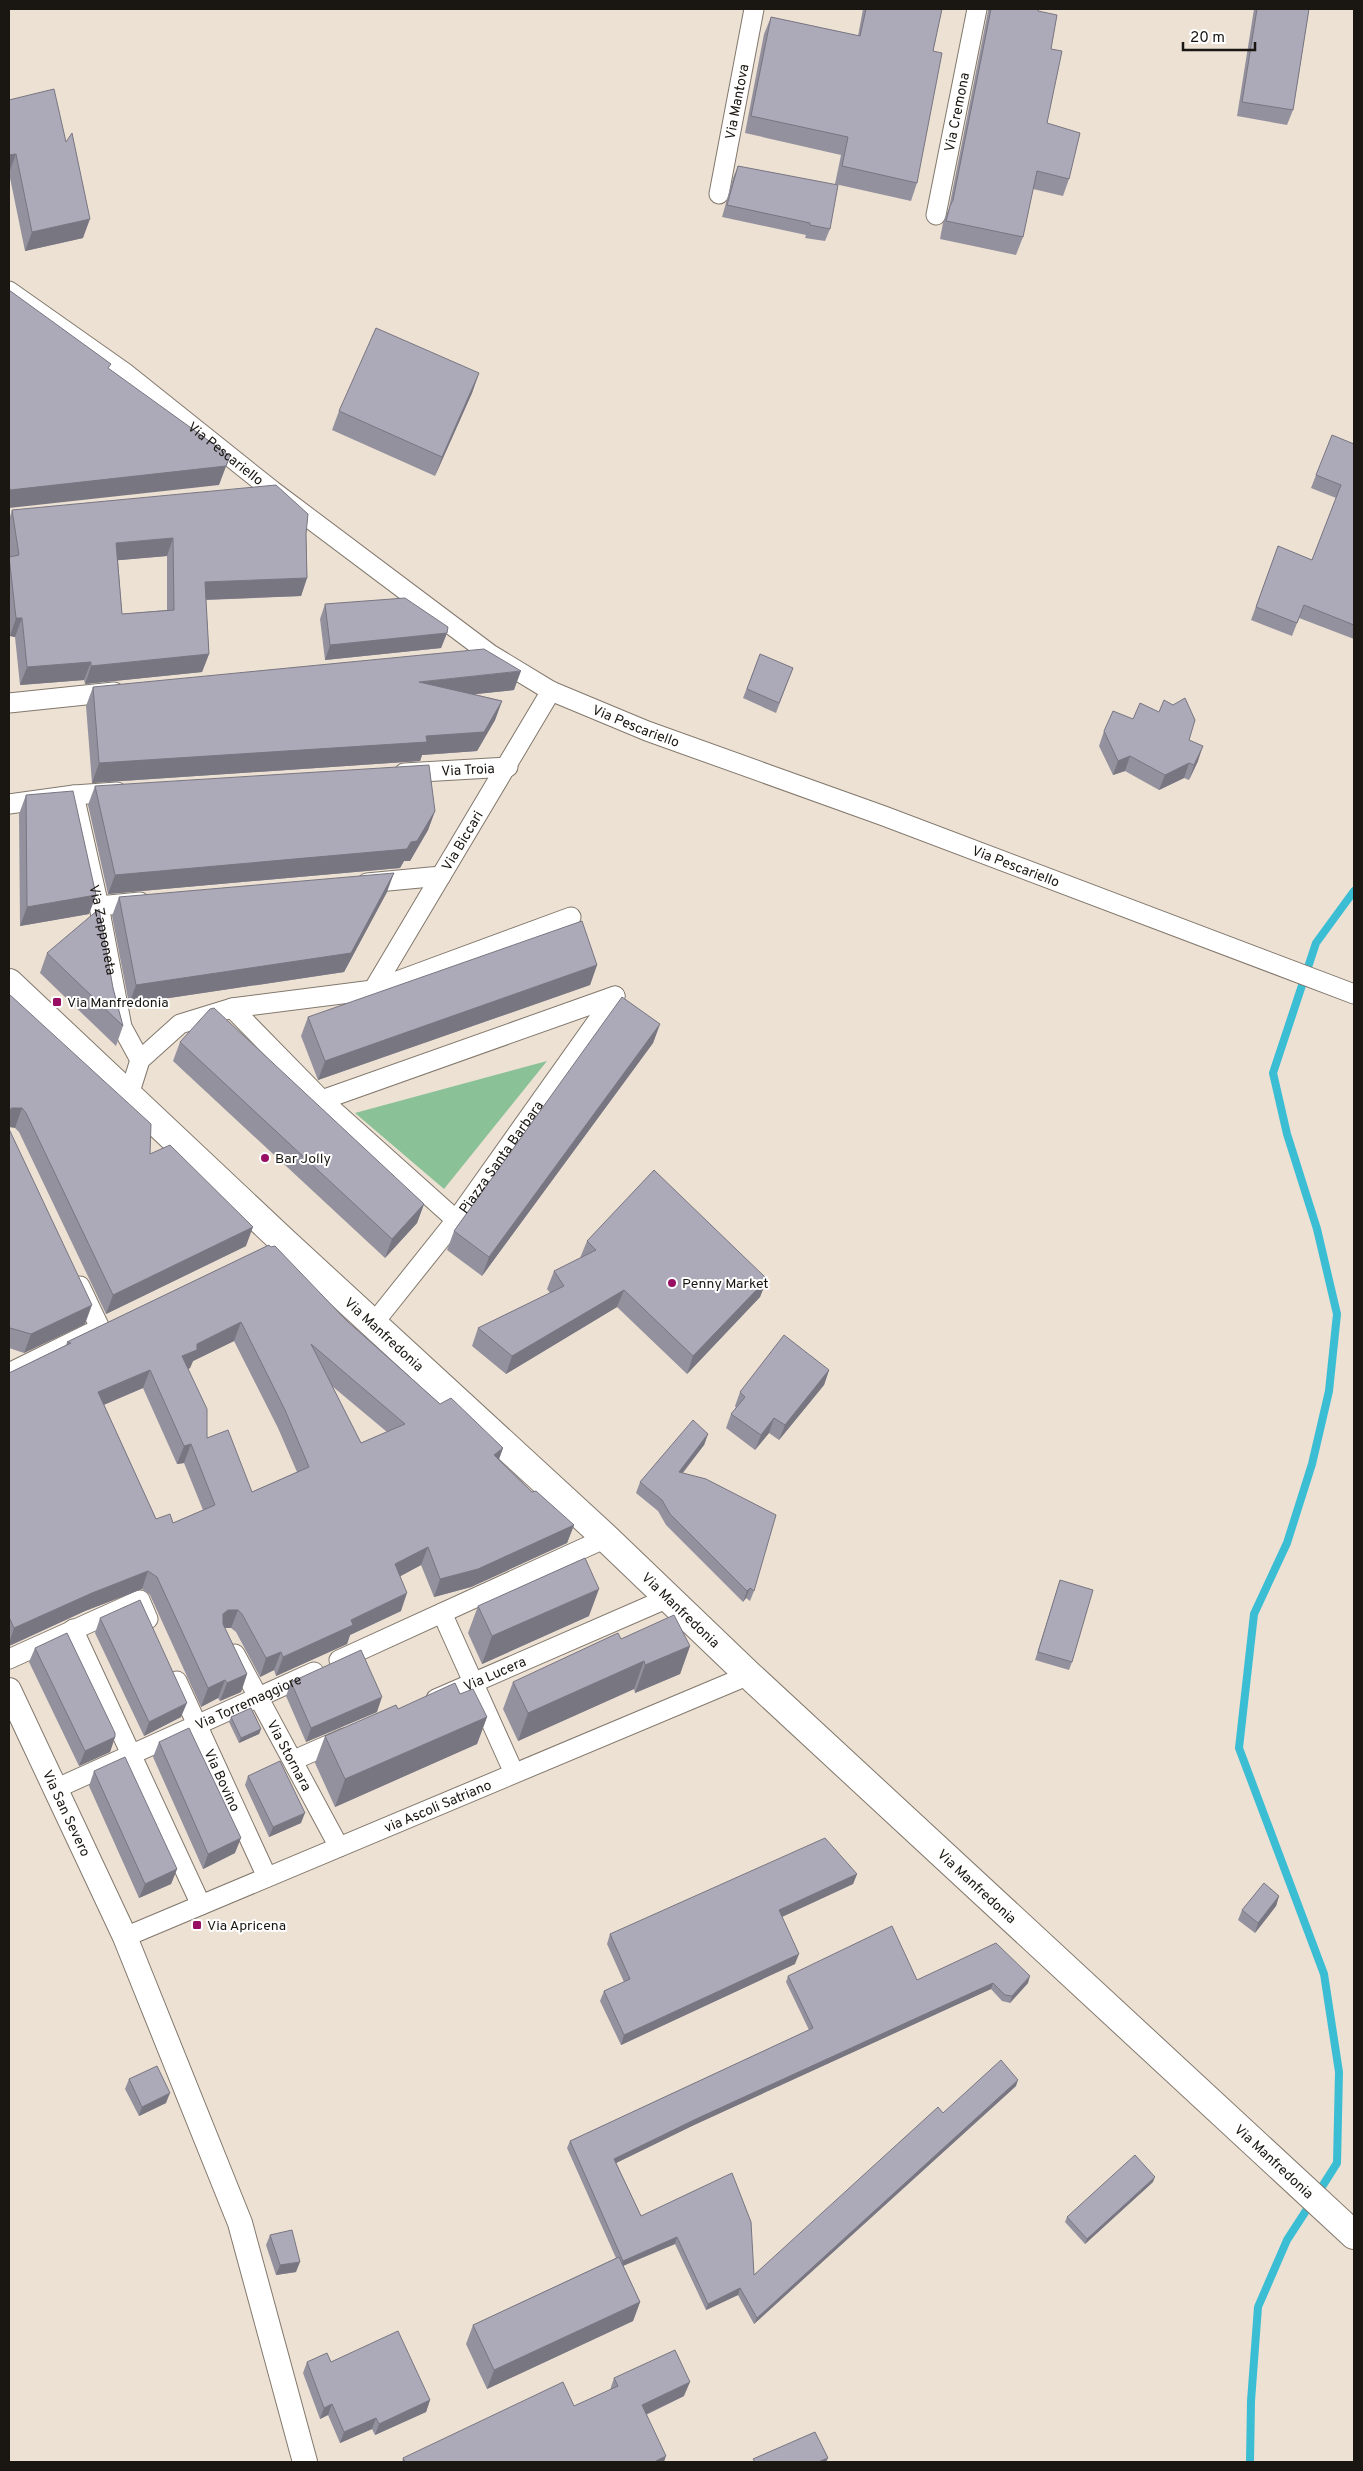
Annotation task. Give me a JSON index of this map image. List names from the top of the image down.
{
  "streets": {
    "main road": ["Via Manfredonia"],
    "street": [
      "Via Mantova",
      "Via Cremona",
      "Via Pescariello",
      "Via Troia",
      "Via Biccari",
      "Via Zapponeta",
      "Piazza Santa Barbara",
      "Via Lucera",
      "Via Torremaggiore",
      "Via Stornara",
      "Via Bovino",
      "via Ascoli Satriano",
      "Via San Severo"
    ]
  },
  "crossings": [
    ["Via Pescariello", "Via Biccari"],
    ["Via Troia", "Via Biccari"],
    ["Via Manfredonia", "Via Lucera"],
    ["Via Manfredonia", "Via Torremaggiore"],
    ["Via Manfredonia", "via Ascoli Satriano"],
    ["Via Torremaggiore", "Via Stornara"],
    ["Via Torremaggiore", "Via Bovino"],
    ["Via Torremaggiore", "Via San Severo"],
    ["Via Stornara", "via Ascoli Satriano"],
    ["Via Bovino", "via Ascoli Satriano"],
    ["via Ascoli Satriano", "Via San Severo"]
  ],
  "places": {
    "transit": ["Via Manfredonia", "Via Apricena"],
    "other": ["Bar Jolly", "Penny Market"]
  },
  "scale_bar": "20 m"
}
